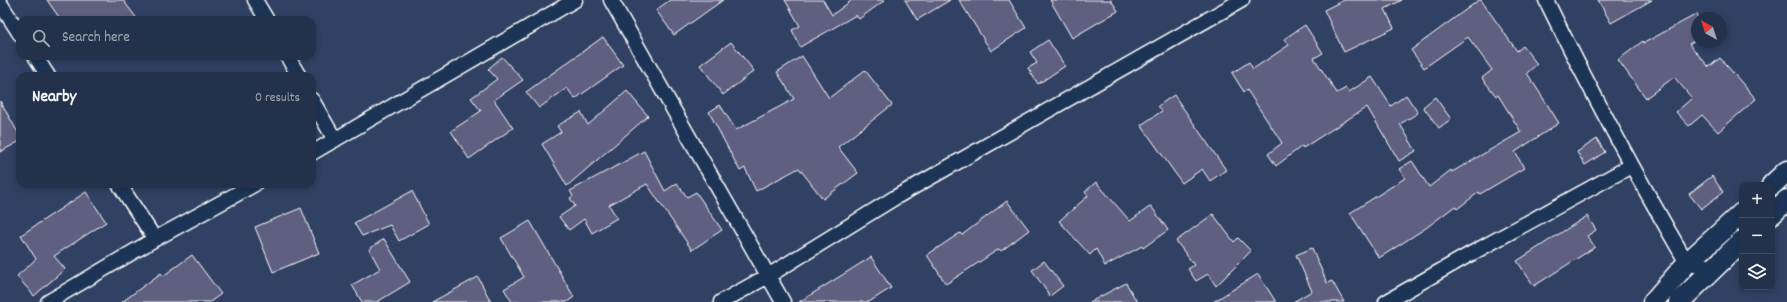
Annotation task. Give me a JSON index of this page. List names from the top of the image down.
{
  "north": "top left",
  "page": {
    "search": "Search here",
    "heading": ["Nearby", "0 results"],
    "map_buttons": ["+", "−"]
  }
}
